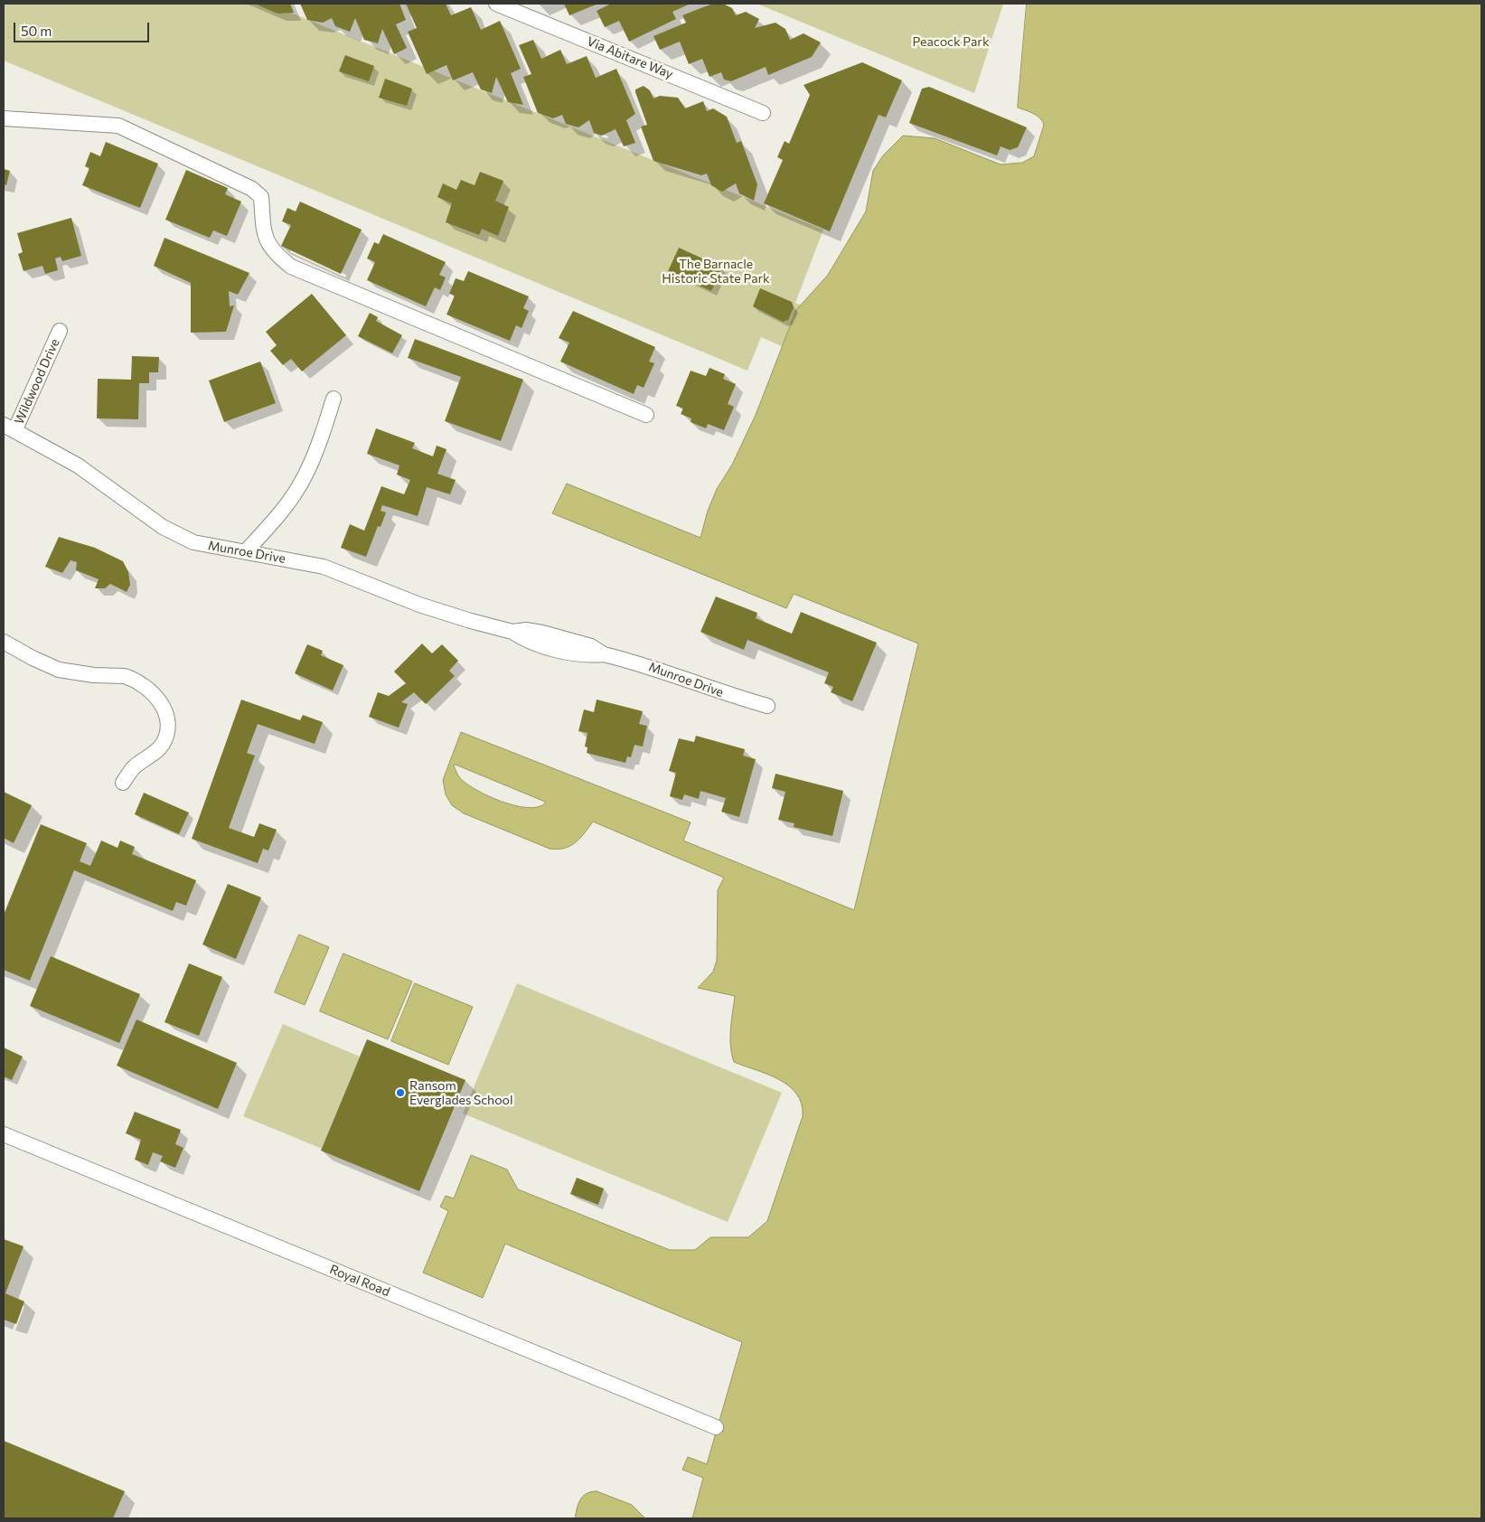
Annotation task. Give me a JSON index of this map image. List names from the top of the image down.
{
  "streets": {
    "street": [
      "Via Abitare Way",
      "Wildwood Drive",
      "Munroe Drive",
      "Royal Road"
    ]
  },
  "crossings": [
    ["Wildwood Drive", "Munroe Drive"]
  ],
  "parks": ["Peacock Park", "The Barnacle Historic State Park"],
  "places": ["Ransom Everglades School"],
  "scale_bar": "50 m"
}
